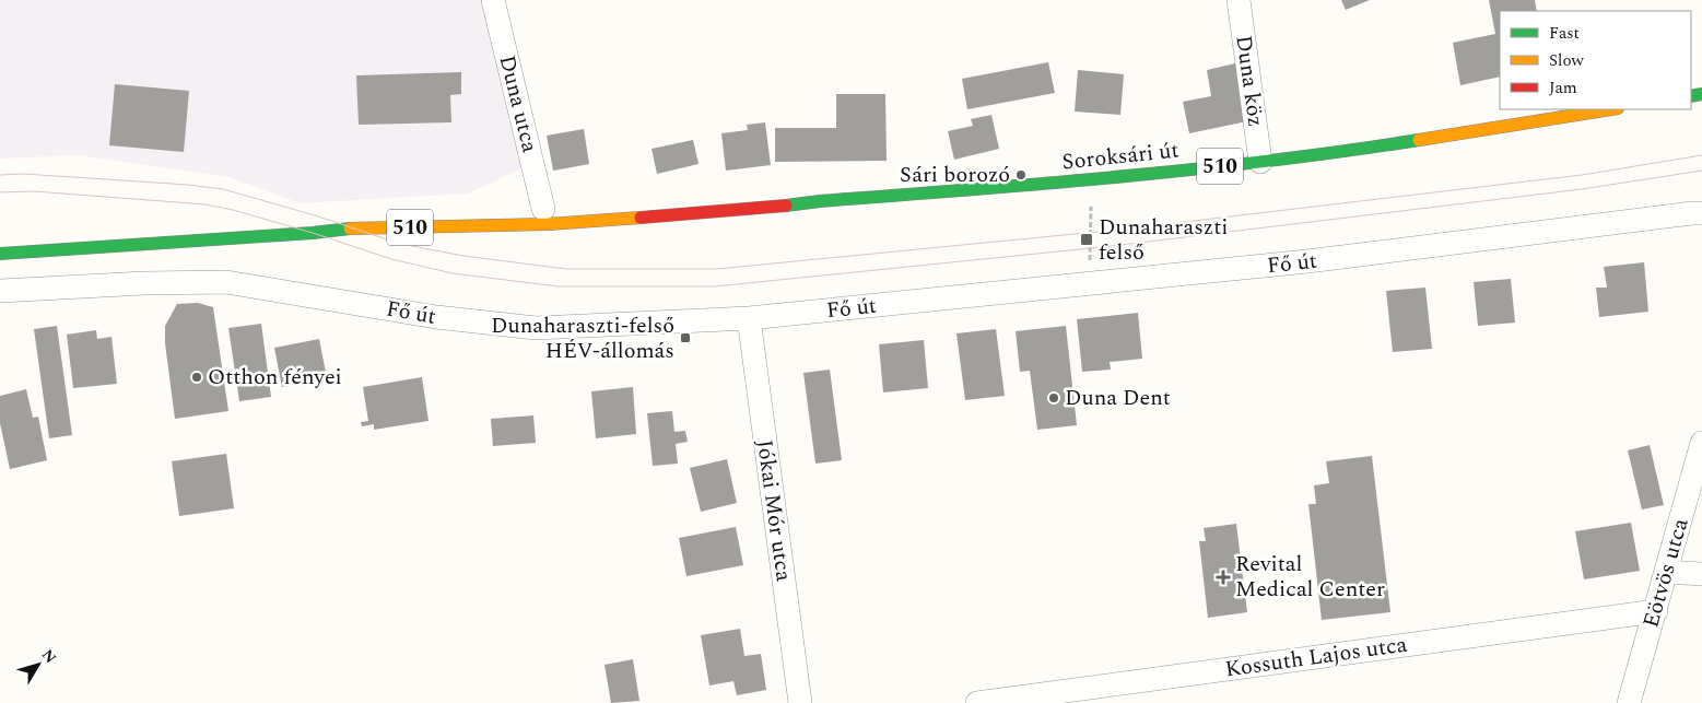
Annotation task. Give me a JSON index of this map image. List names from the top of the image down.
{
  "streets": {
    "main road": ["Soroksári út", "510"],
    "street": [
      "Duna köz",
      "Duna utca",
      "Fő út",
      "Jókai Mór utca",
      "Eötvös utca",
      "Kossuth Lajos utca"
    ]
  },
  "crossings": [
    ["Duna köz", "Soroksári út"],
    ["Soroksári út", "510"],
    ["Fő út", "Jókai Mór utca"],
    ["Eötvös utca", "Kossuth Lajos utca"]
  ],
  "places": {
    "other": ["Sári borozó", "Otthon fényei", "Duna Dent"],
    "transit": ["Dunaharaszti felső", "Dunaharaszti-felső HÉV-állomás"],
    "health": ["Revital Medical Center"]
  },
  "legend": ["Fast", "Slow", "Jam"],
  "north": "top right"
}
